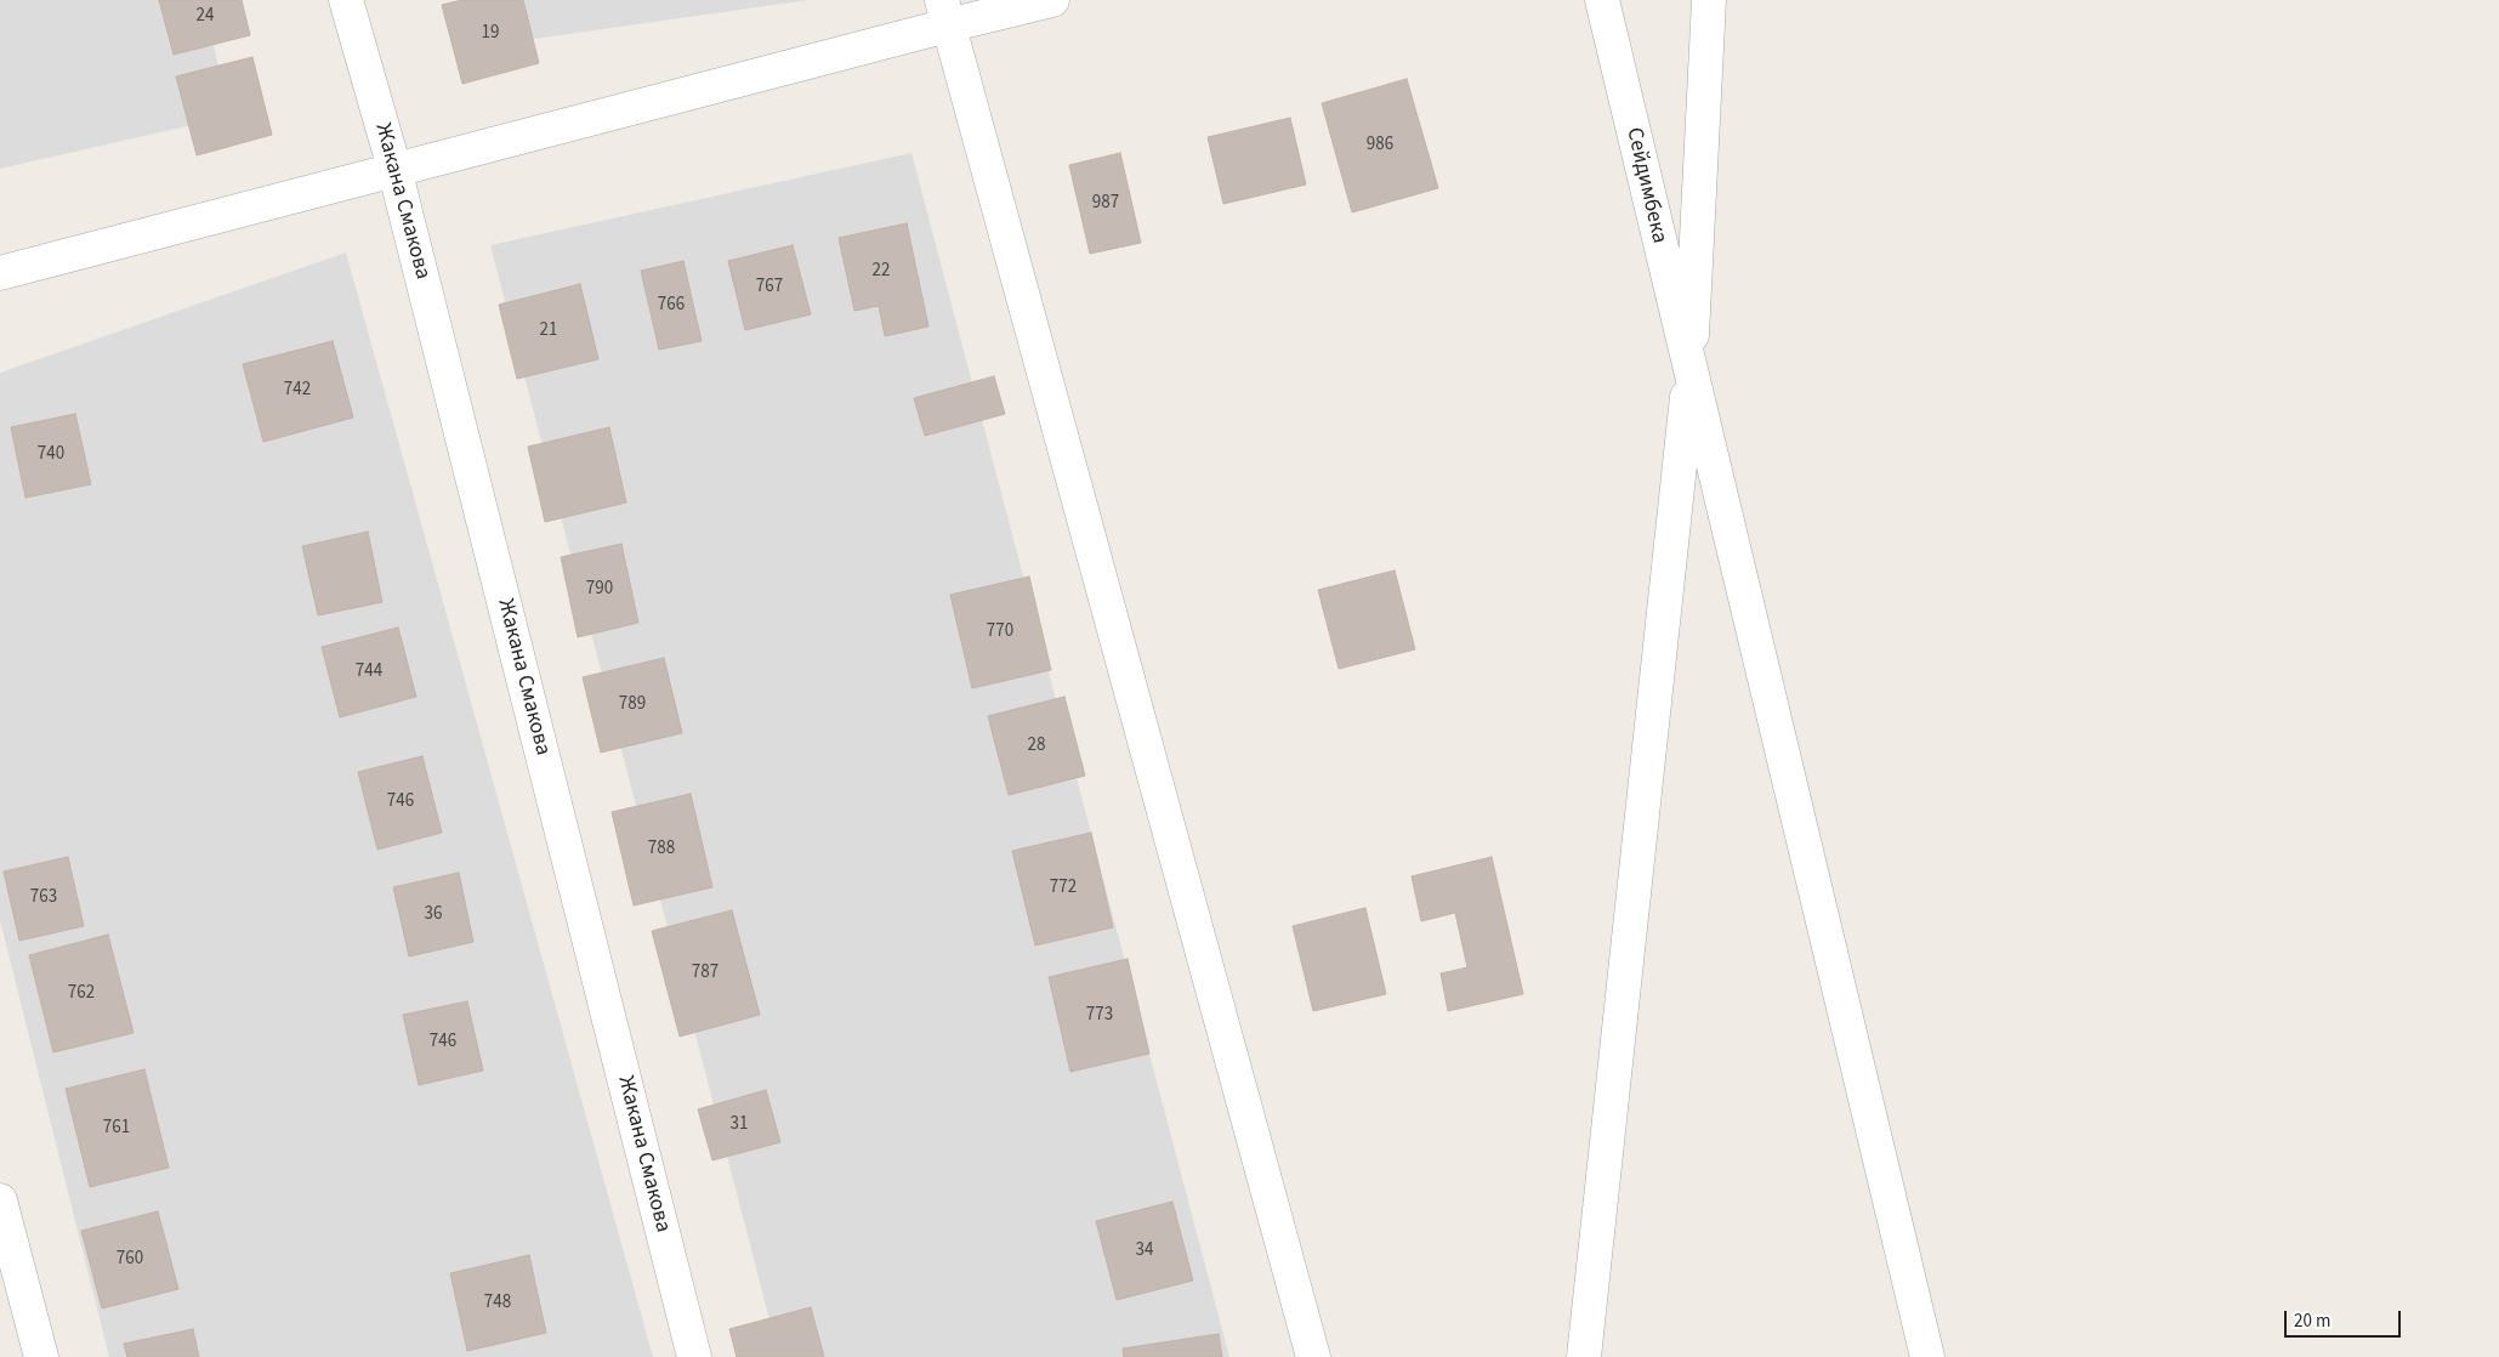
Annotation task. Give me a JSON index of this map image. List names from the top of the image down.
{
  "streets": {
    "street": ["Сейдимбека", "Жакана Смакова"]
  },
  "house_numbers": [
    "24",
    "19",
    "986",
    "987",
    "22",
    "767",
    "766",
    "21",
    "742",
    "740",
    "790",
    "770",
    "744",
    "789",
    "28",
    "746",
    "788",
    "772",
    "763",
    "36",
    "787",
    "762",
    "773",
    "746",
    "31",
    "761",
    "34",
    "760",
    "748"
  ],
  "scale_bar": "20 m"
}
